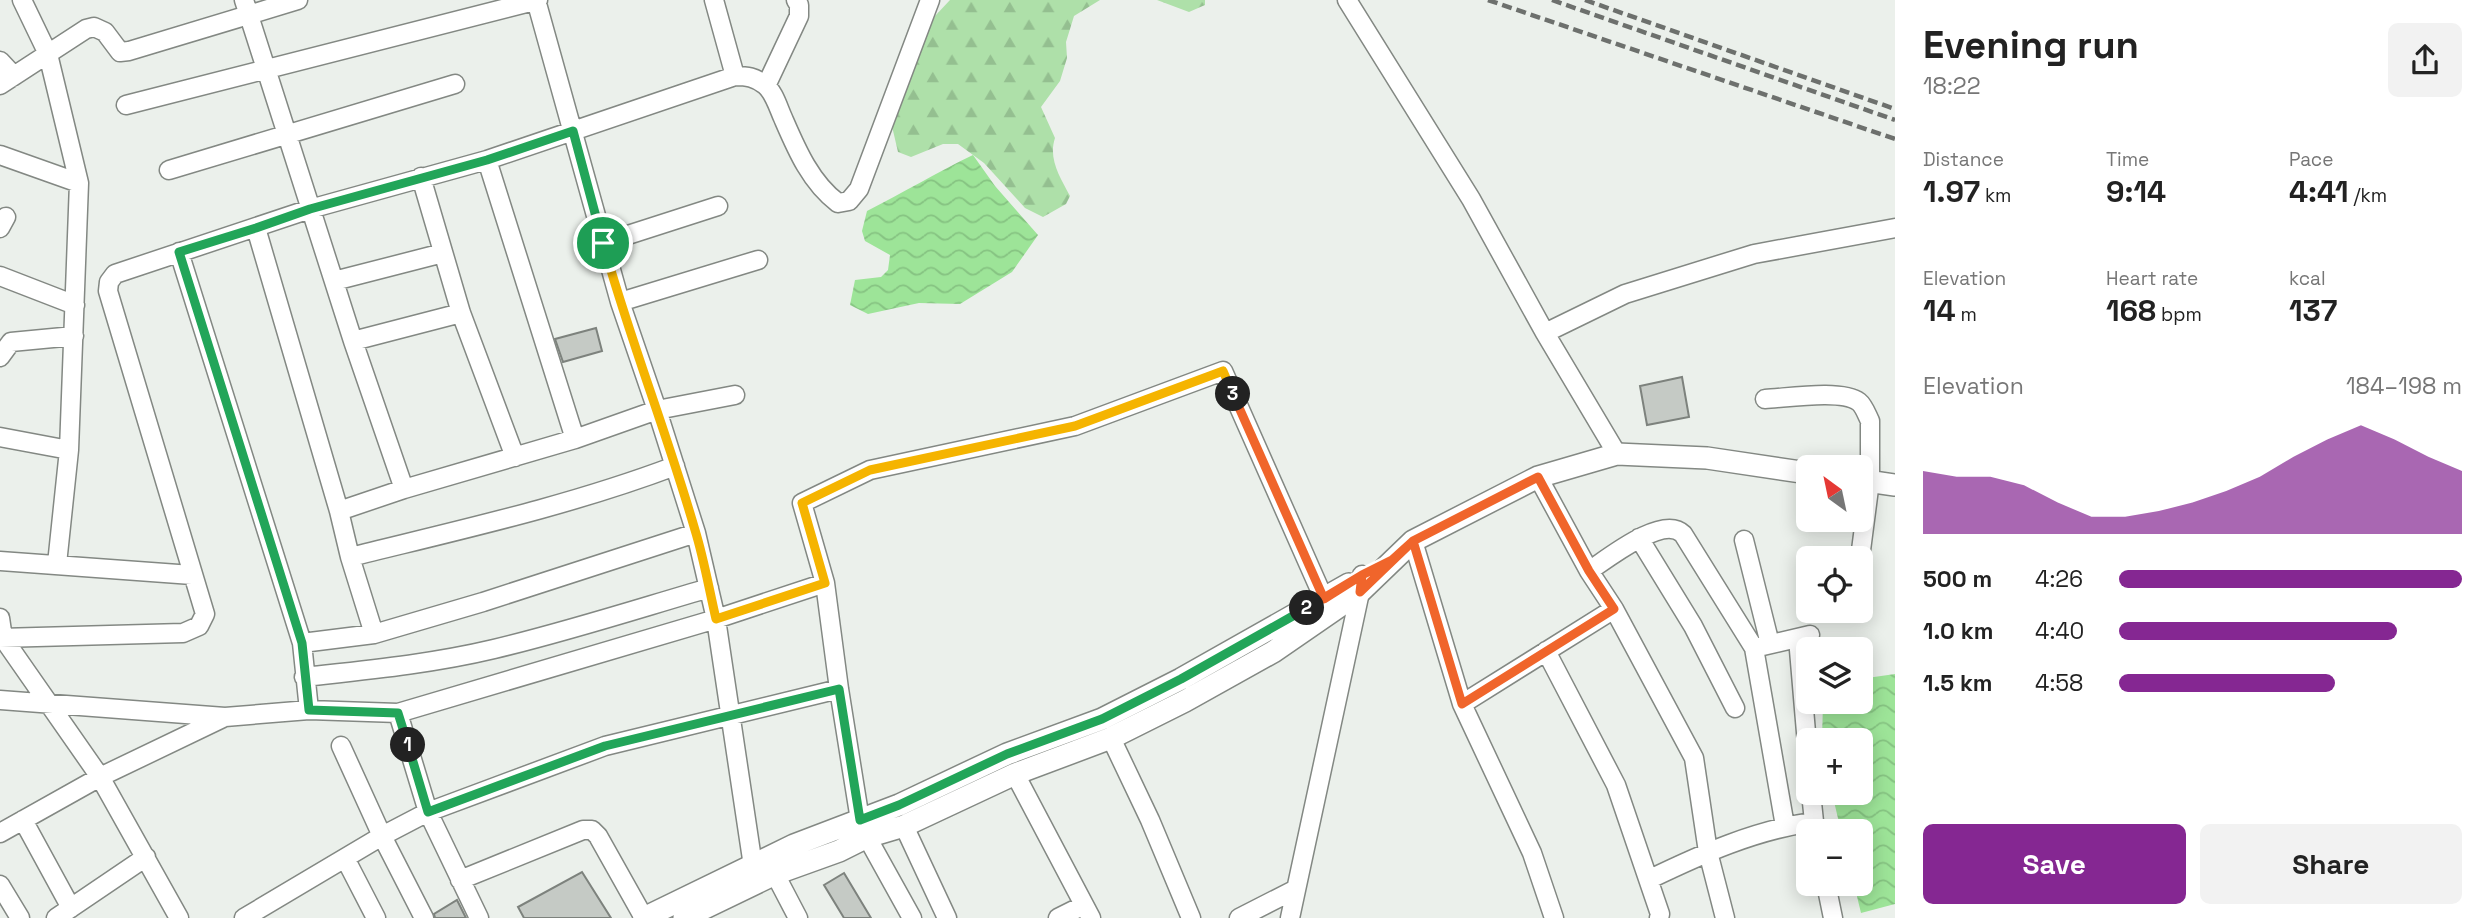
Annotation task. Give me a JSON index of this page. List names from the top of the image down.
{
  "north": "top left",
  "page": {
    "heading": ["Evening run", "18:22"],
    "stats": [
      ["Distance", "1.97 km"],
      ["Time", "9:14"],
      ["Pace", "4:41 /km"],
      ["Elevation", "14 m"],
      ["Heart rate", "168 bpm"],
      ["kcal", "137"]
    ],
    "chart": ["Elevation", "184–198 m"],
    "pins": ["3", "2", "1"],
    "map_buttons": ["+", "−"],
    "list": [
      {
        "name": "500 m",
        "note": "4:26"
      },
      {
        "name": "1.0 km",
        "note": "4:40"
      },
      {
        "name": "1.5 km",
        "note": "4:58"
      }
    ],
    "buttons": ["Save", "Share"]
  }
}
